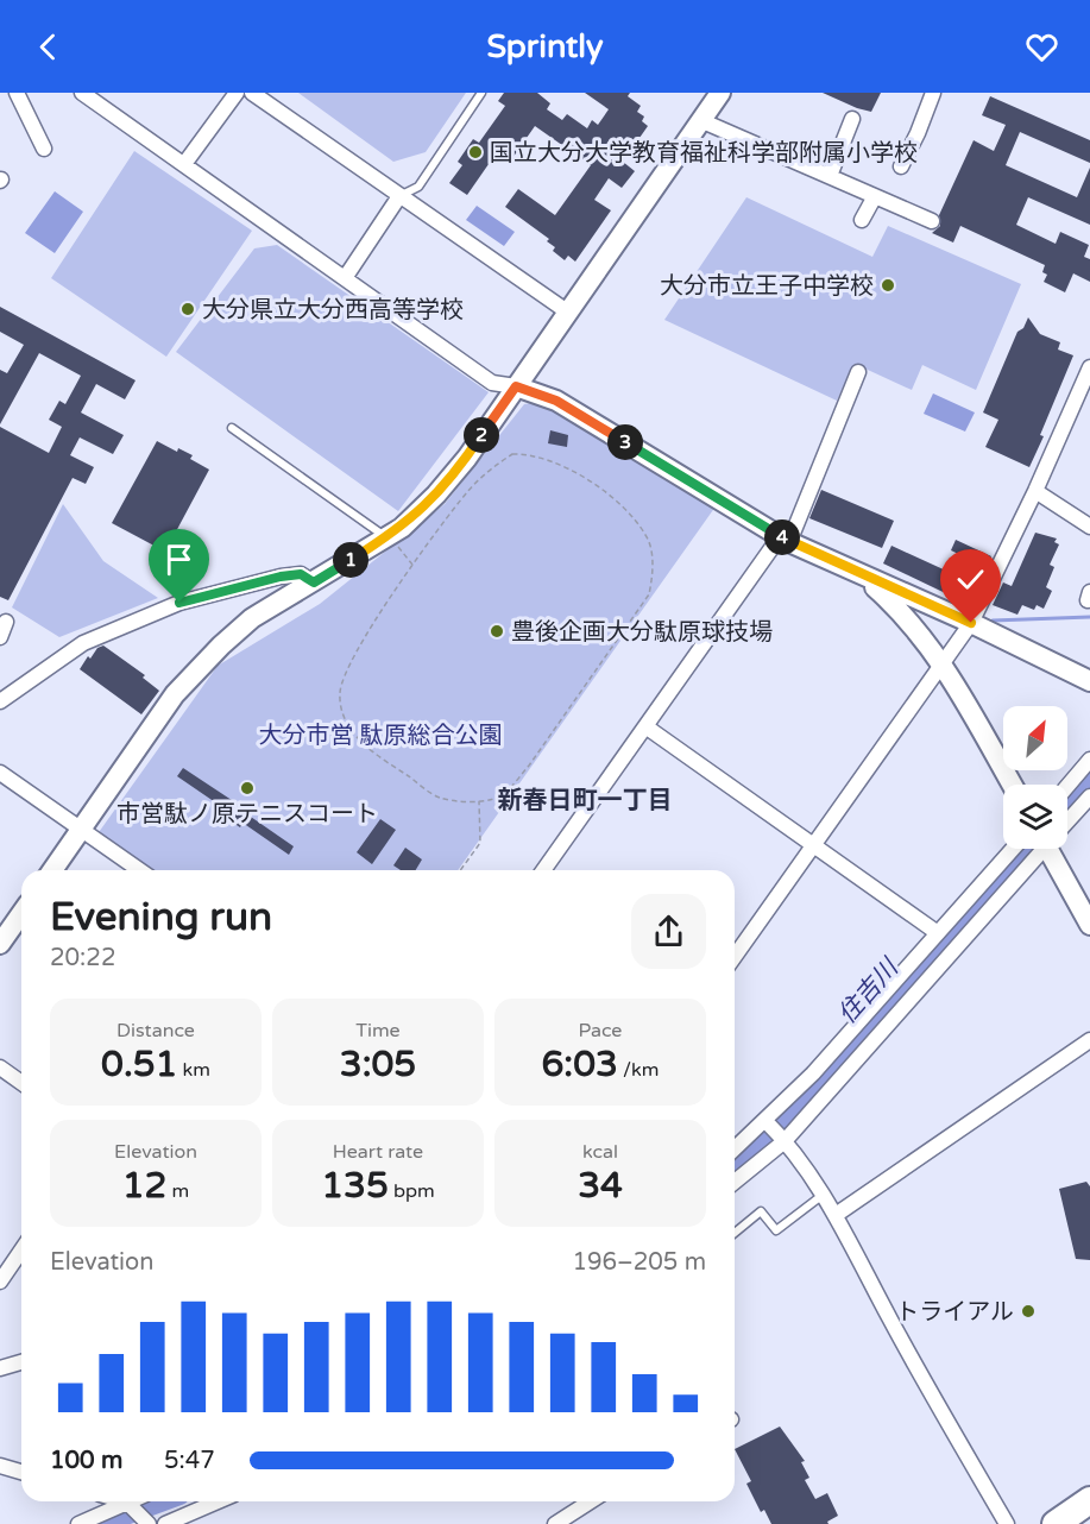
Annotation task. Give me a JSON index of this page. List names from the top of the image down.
{
  "districts": ["新春日町一丁目"],
  "water": ["住吉川"],
  "parks": ["大分市営 駄原総合公園"],
  "places": [
    "国立大分大学教育福祉科学部附属小学校",
    "大分市立王子中学校",
    "大分県立大分西高等学校",
    "豊後企画大分駄原球技場",
    "市営駄ノ原テニスコート",
    "トライアル"
  ],
  "north": "top right",
  "page": {
    "header": "Sprintly",
    "pins": [
      "2",
      "3",
      "4",
      "1"
    ],
    "heading": ["Evening run", "20:22"],
    "stats": [
      ["Distance", "0.51 km"],
      ["Time", "3:05"],
      ["Pace", "6:03 /km"],
      ["Elevation", "12 m"],
      ["Heart rate", "135 bpm"],
      ["kcal", "34"]
    ],
    "chart": ["Elevation", "196–205 m"],
    "list": [
      {
        "name": "100 m",
        "note": "5:47"
      }
    ]
  }
}
